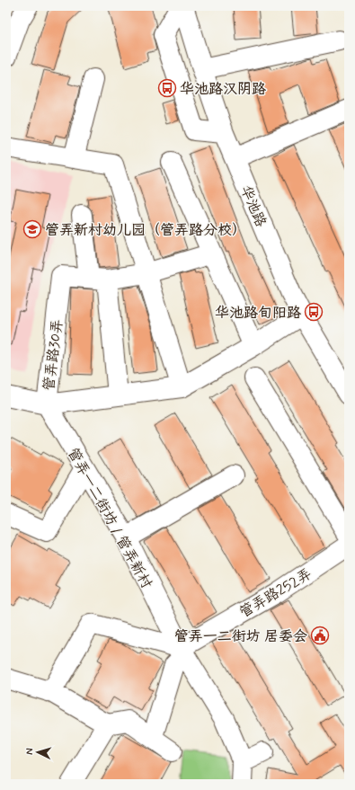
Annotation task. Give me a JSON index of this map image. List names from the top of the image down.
{
  "streets": {
    "street": [
      "华池路",
      "管弄路30弄",
      "管弄一二街坊 / 管弄新村",
      "管弄路252弄"
    ]
  },
  "crossings": [
    ["华池路", "管弄路30弄"],
    ["管弄路30弄", "管弄一二街坊 / 管弄新村"],
    ["管弄一二街坊 / 管弄新村", "管弄路252弄"]
  ],
  "places": {
    "bus stop": ["华池路汉阴路", "华池路旬阳路"],
    "school or university": ["管弄新村幼儿园（管弄路分校）"],
    "public building": ["管弄一二街坊 居委会"]
  },
  "north": "left"
}
